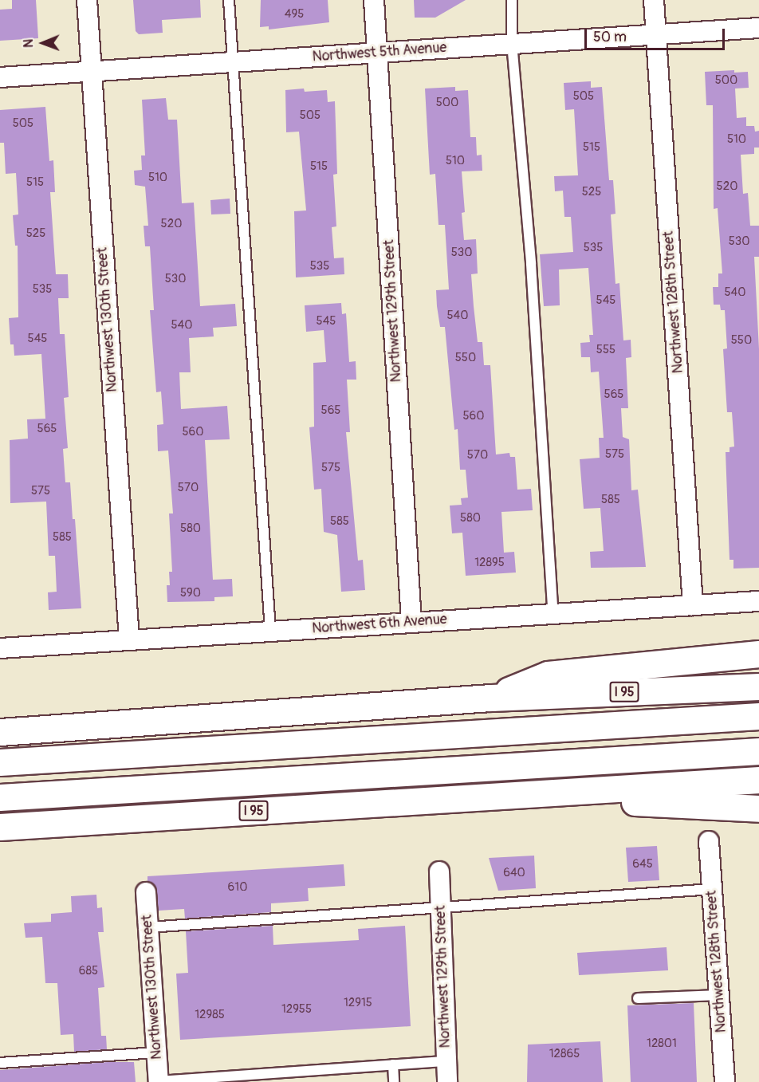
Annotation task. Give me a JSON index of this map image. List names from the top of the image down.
{
  "streets": {
    "highway": ["I 95"],
    "street": [
      "Northwest 5th Avenue",
      "Northwest 128th Street",
      "Northwest 129th Street",
      "Northwest 130th Street",
      "Northwest 6th Avenue"
    ]
  },
  "crossings": [
    ["Northwest 5th Avenue", "Northwest 128th Street"],
    ["Northwest 5th Avenue", "Northwest 129th Street"],
    ["Northwest 5th Avenue", "Northwest 130th Street"],
    ["Northwest 128th Street", "Northwest 6th Avenue"],
    ["Northwest 129th Street", "Northwest 6th Avenue"],
    ["Northwest 130th Street", "Northwest 6th Avenue"]
  ],
  "house_numbers": [
    "495",
    "500",
    "505",
    "500",
    "505",
    "505",
    "510",
    "515",
    "510",
    "515",
    "510",
    "515",
    "520",
    "525",
    "520",
    "525",
    "530",
    "535",
    "530",
    "535",
    "530",
    "535",
    "540",
    "545",
    "540",
    "545",
    "540",
    "545",
    "550",
    "555",
    "550",
    "565",
    "565",
    "560",
    "565",
    "560",
    "575",
    "570",
    "575",
    "570",
    "575",
    "585",
    "580",
    "585",
    "580",
    "585",
    "12895",
    "590",
    "645",
    "640",
    "610",
    "685",
    "12915",
    "12955",
    "12985",
    "12801",
    "12865"
  ],
  "scale_bar": "50 m",
  "north": "left"
}
